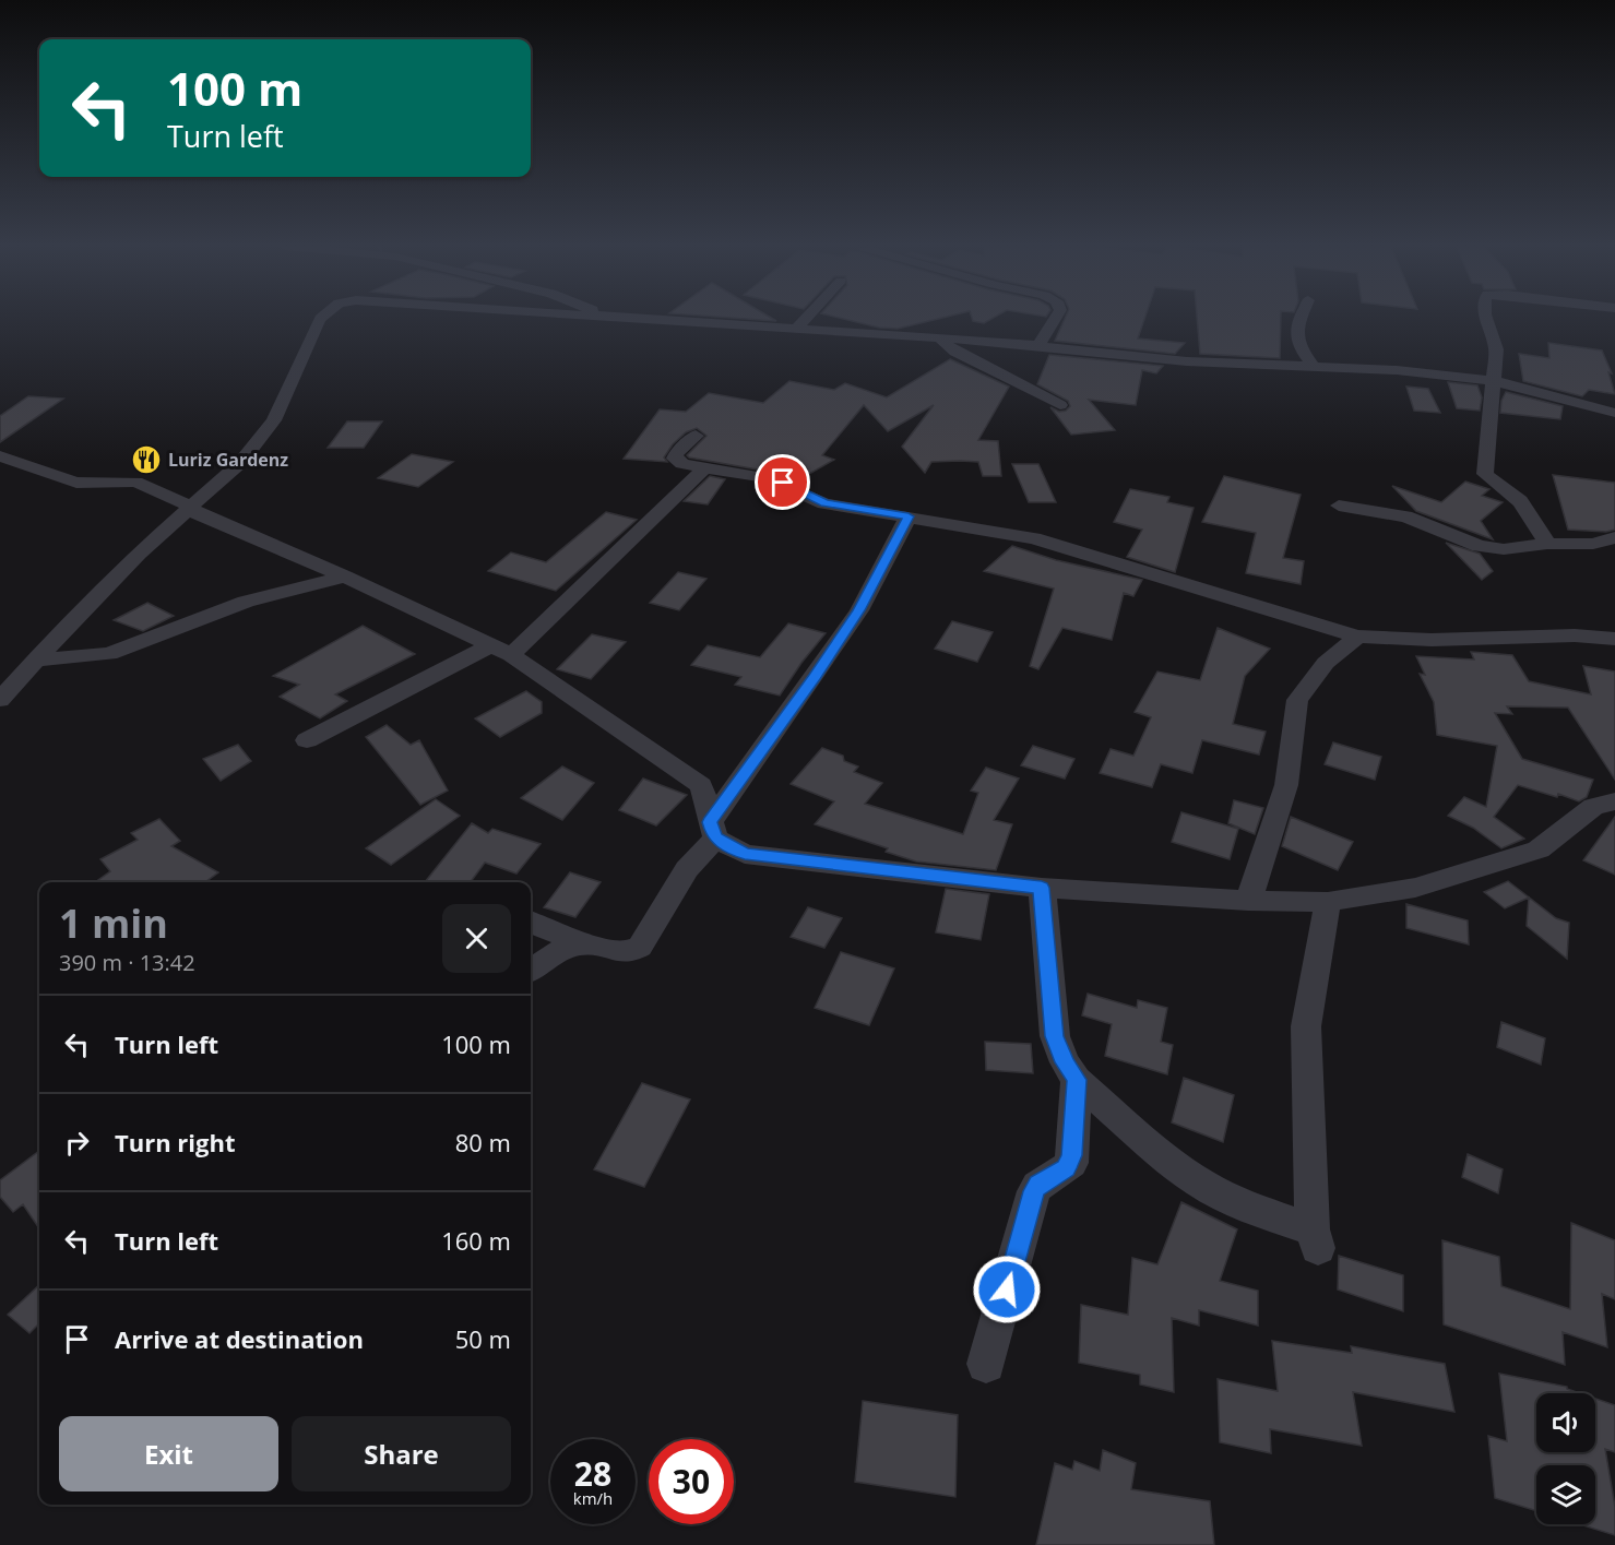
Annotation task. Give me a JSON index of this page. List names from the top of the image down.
{
  "places": {
    "restaurant": ["Luriz Gardenz"]
  },
  "page": {
    "turn": ["100 m", "Turn left"],
    "heading": ["1 min", "390 m · 13:42"],
    "list": [
      {
        "name": "Turn left",
        "value": "100 m"
      },
      {
        "name": "Turn right",
        "value": "80 m"
      },
      {
        "name": "Turn left",
        "value": "160 m"
      },
      {
        "name": "Arrive at destination",
        "value": "50 m"
      }
    ],
    "buttons": ["Exit", "Share"],
    "speed": "28 km/h",
    "limit": "30"
  }
}
